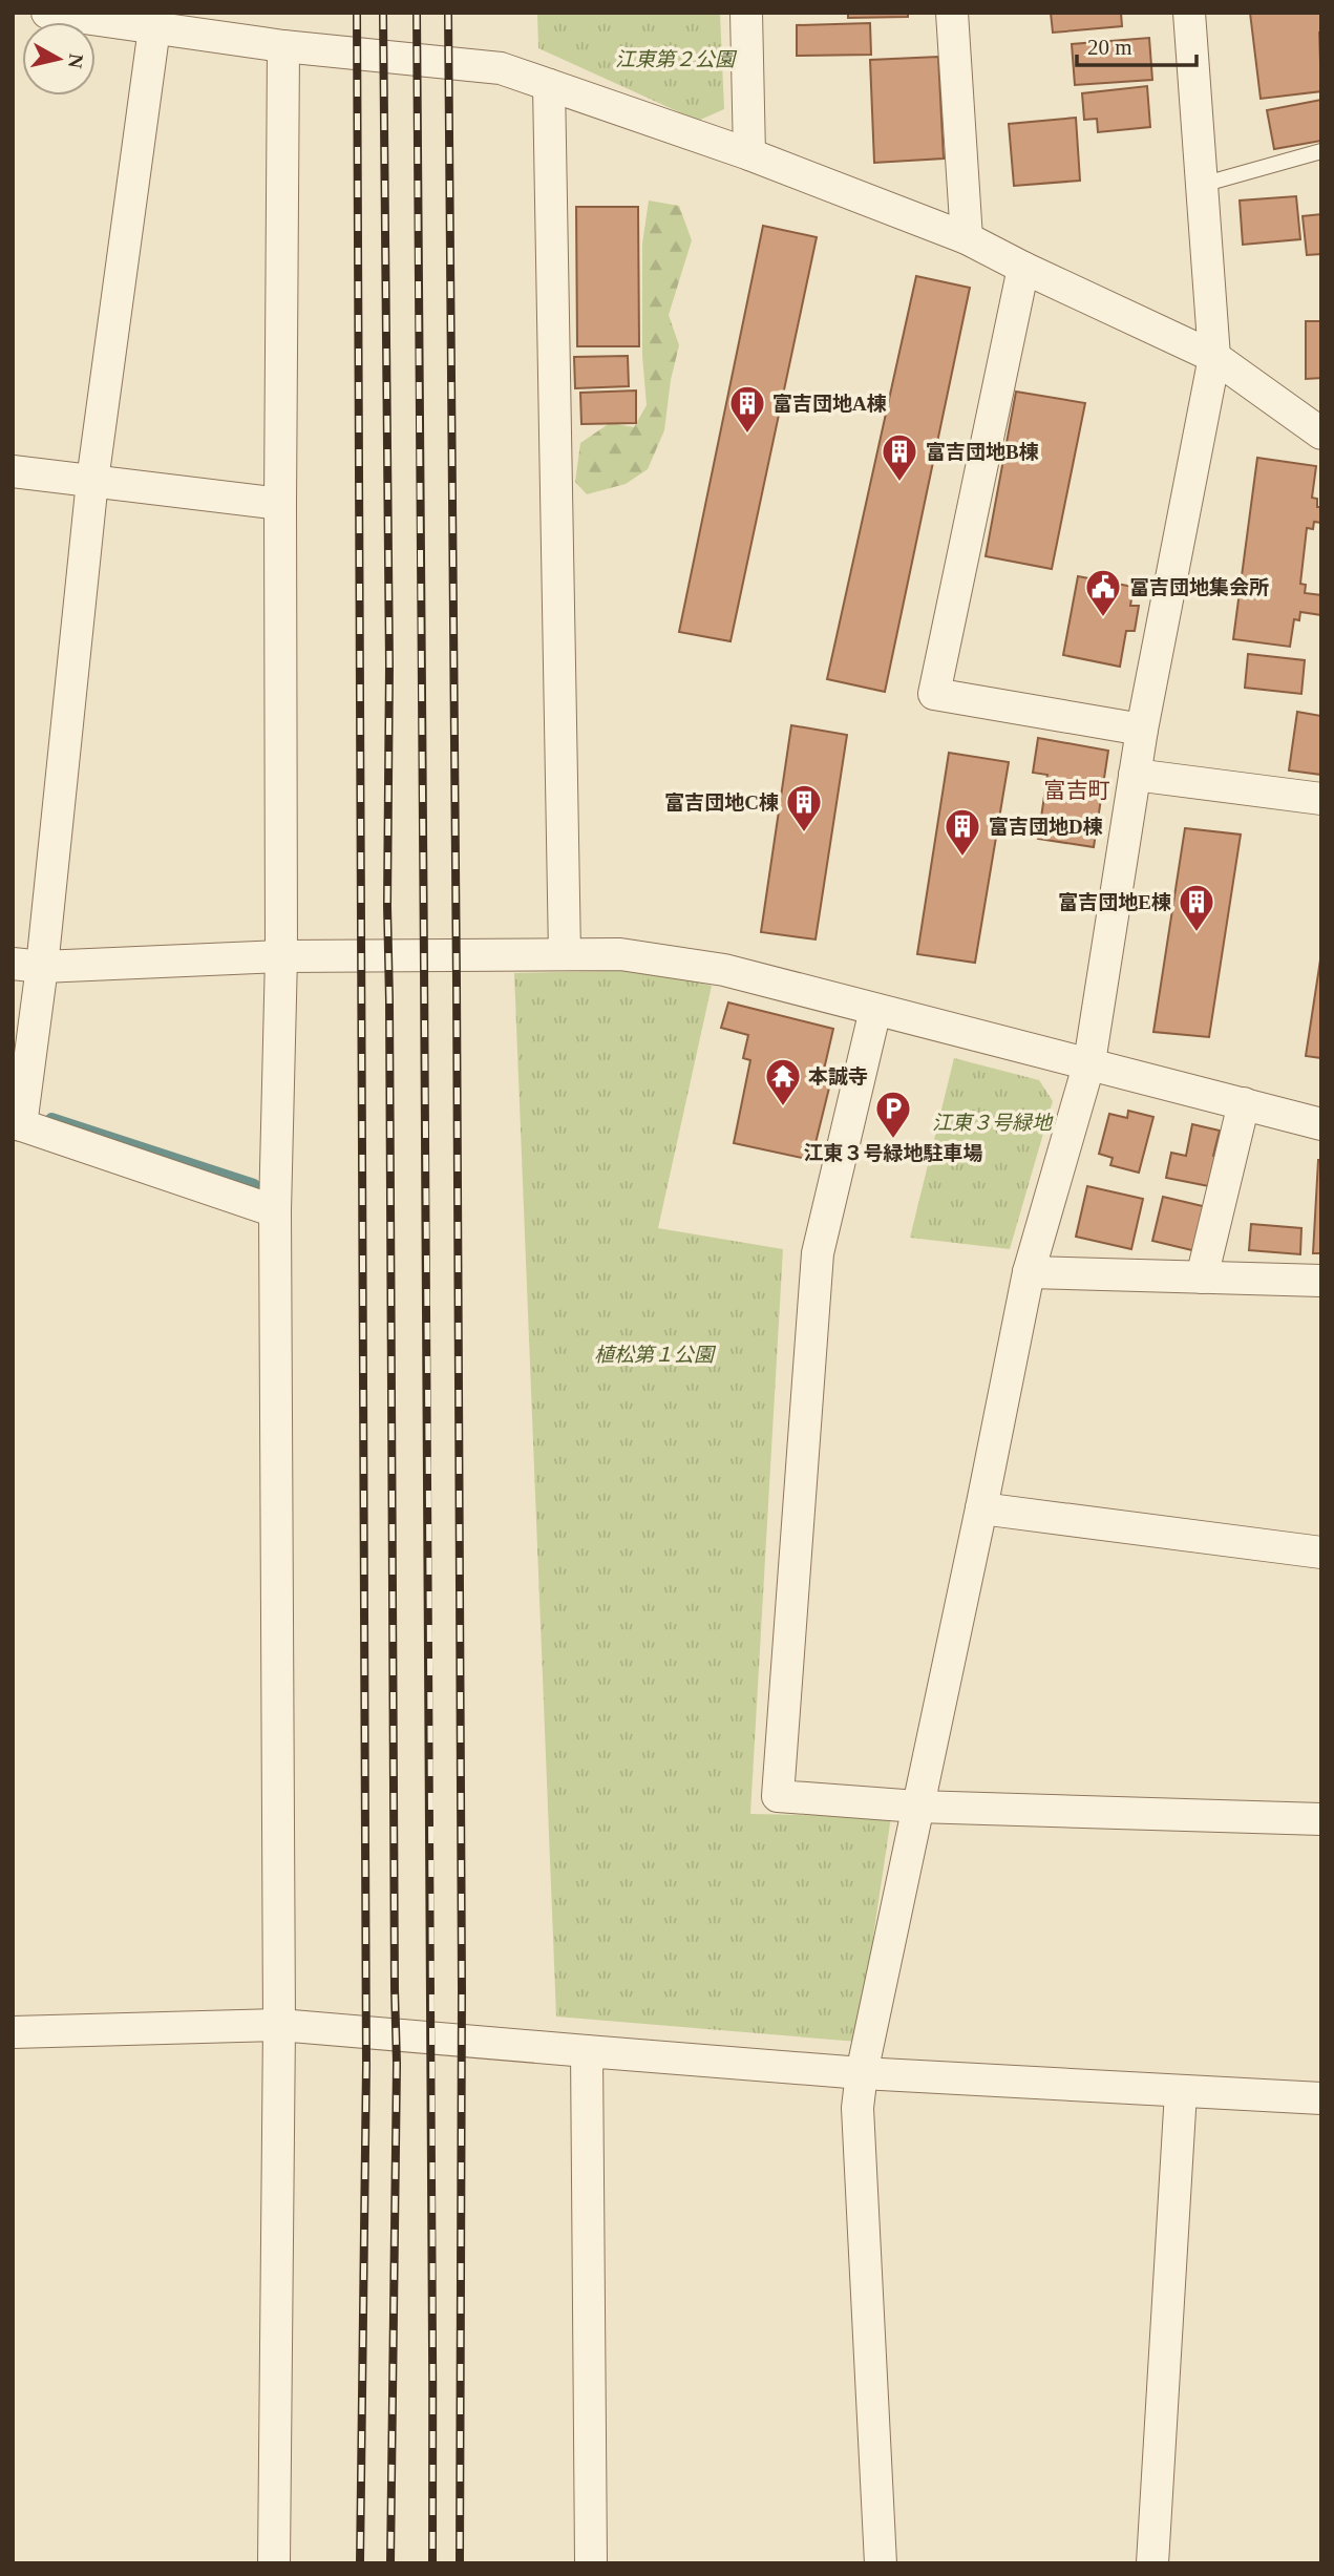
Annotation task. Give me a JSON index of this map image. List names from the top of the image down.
{
  "districts": ["富吉町"],
  "parks": ["江東第２公園", "江東３号緑地", "植松第１公園"],
  "places": {
    "building": [
      "富吉団地A棟",
      "富吉団地B棟",
      "富吉団地C棟",
      "富吉団地D棟",
      "富吉団地E棟"
    ],
    "public building": ["冨吉団地集会所"],
    "temple": ["本誠寺"],
    "parking": ["江東３号緑地駐車場"]
  },
  "scale_bar": "20 m",
  "north": "right"
}
